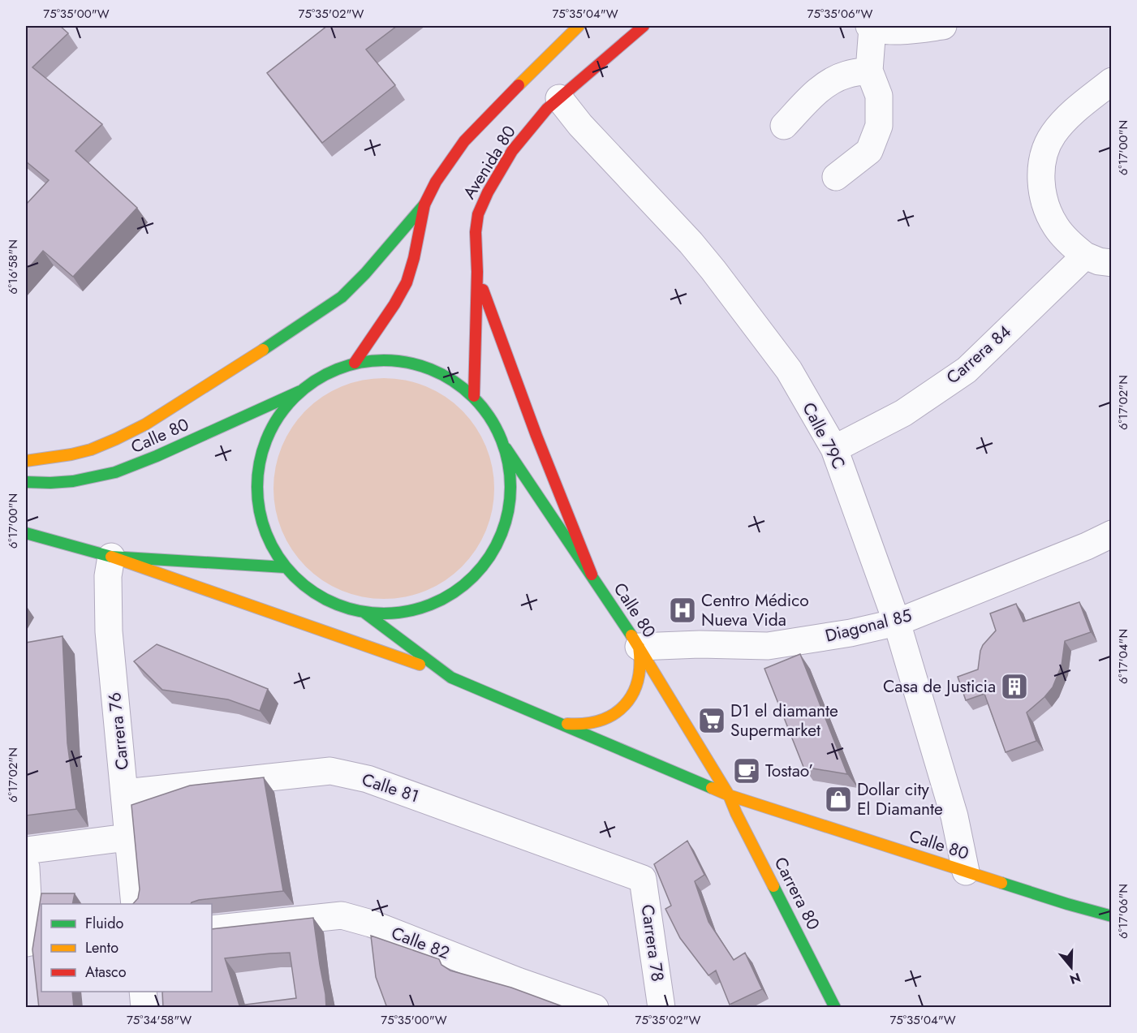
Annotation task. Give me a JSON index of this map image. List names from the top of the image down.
{
  "streets": {
    "main road": ["Avenida 80", "Calle 80", "Carrera 80"],
    "street": [
      "Carrera 84",
      "Calle 79C",
      "Diagonal 85",
      "Carrera 76",
      "Calle 81",
      "Calle 82",
      "Carrera 78"
    ]
  },
  "crossings": [
    ["Avenida 80", "Calle 79C"],
    ["Carrera 84", "Calle 79C"],
    ["Calle 80", "Calle 79C"],
    ["Calle 80", "Diagonal 85"],
    ["Calle 80", "Carrera 80"],
    ["Calle 79C", "Diagonal 85"],
    ["Carrera 76", "Calle 81"],
    ["Calle 81", "Carrera 78"]
  ],
  "places": {
    "hospital": ["Centro Médico Nueva Vida"],
    "building": ["Casa de Justicia"],
    "supermarket": ["D1 el diamante Supermarket"],
    "cafe": ["Tostao’"],
    "shop": ["Dollar city El Diamante"]
  },
  "legend": ["Fluido", "Lento", "Atasco"],
  "north": "bottom",
  "coordinates": [
    "75°35'00\"W",
    "75°35'02\"W",
    "75°35'04\"W",
    "75°35'06\"W",
    "6°17'00\"N",
    "6°16'58\"N",
    "6°17'02\"N",
    "6°17'04\"N",
    "6°17'06\"N",
    "75°34'58\"W"
  ]
}
